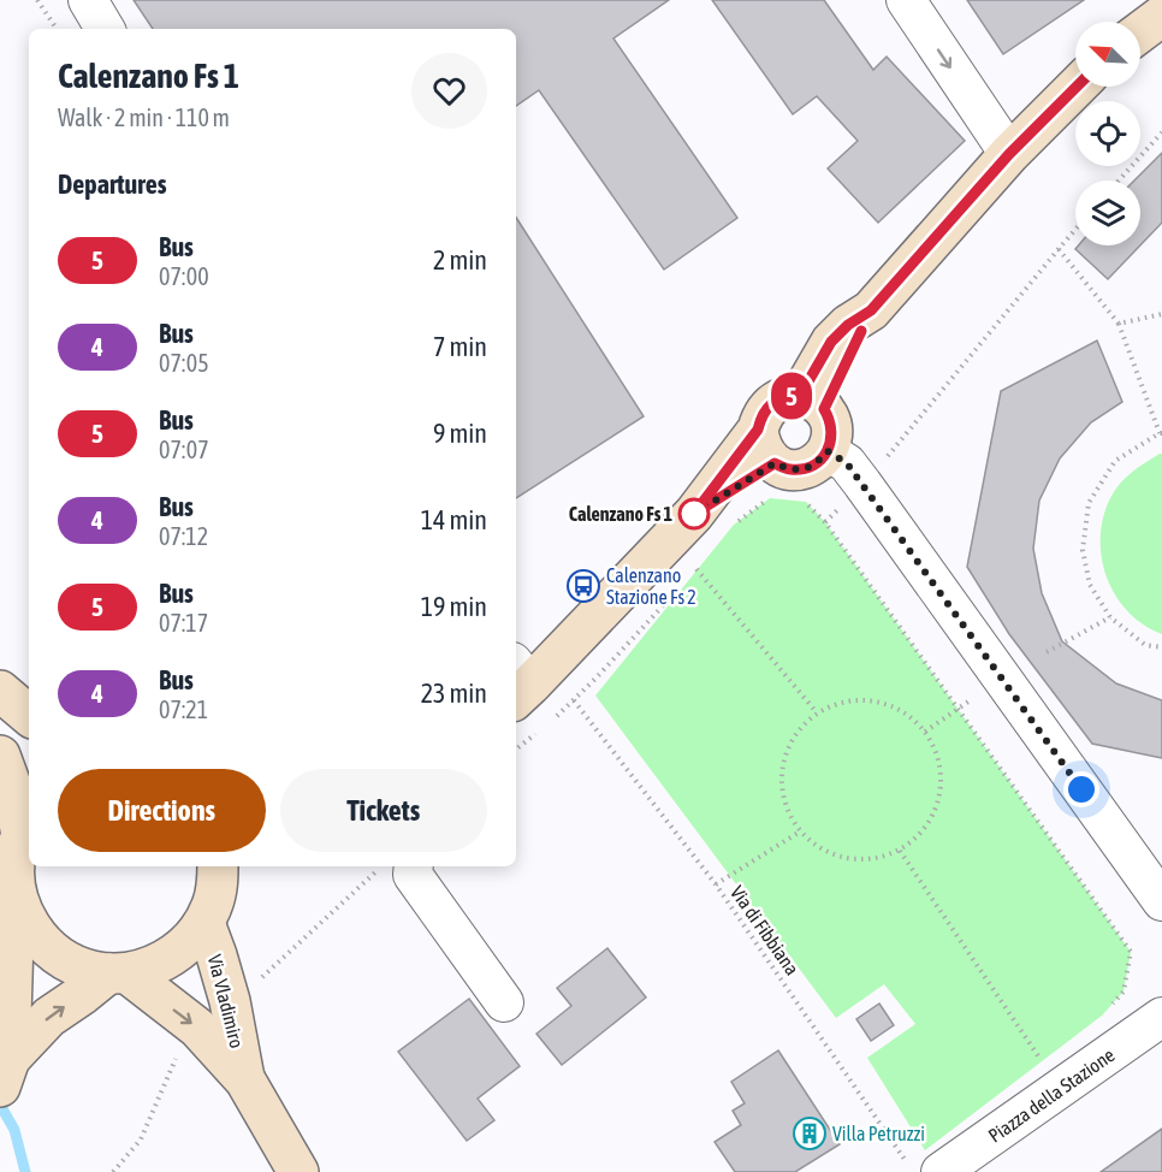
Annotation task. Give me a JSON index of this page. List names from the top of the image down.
{
  "streets": {
    "main road": ["Via Vladimiro"],
    "street": ["Piazza della Stazione"],
    "path": ["Via di Fibbiana"]
  },
  "crossings": [
    ["Via di Fibbiana", "Piazza della Stazione"]
  ],
  "one_way": ["Via Vladimiro"],
  "places": {
    "other": ["Calenzano Fs 1"],
    "bus stop": ["Calenzano Stazione Fs 2"],
    "building": ["Villa Petruzzi"]
  },
  "lines": ["bus line 5"],
  "north": "top left",
  "page": {
    "on_map": "5",
    "heading": [
      ["Calenzano Fs 1", "Walk · 2 min · 110 m"],
      "Departures"
    ],
    "list": [
      {
        "mark": "5",
        "name": "Bus",
        "note": "07:00",
        "value": "2 min"
      },
      {
        "mark": "4",
        "name": "Bus",
        "note": "07:05",
        "value": "7 min"
      },
      {
        "mark": "5",
        "name": "Bus",
        "note": "07:07",
        "value": "9 min"
      },
      {
        "mark": "4",
        "name": "Bus",
        "note": "07:12",
        "value": "14 min"
      },
      {
        "mark": "5",
        "name": "Bus",
        "note": "07:17",
        "value": "19 min"
      },
      {
        "mark": "4",
        "name": "Bus",
        "note": "07:21",
        "value": "23 min"
      }
    ],
    "buttons": ["Directions", "Tickets"]
  }
}
